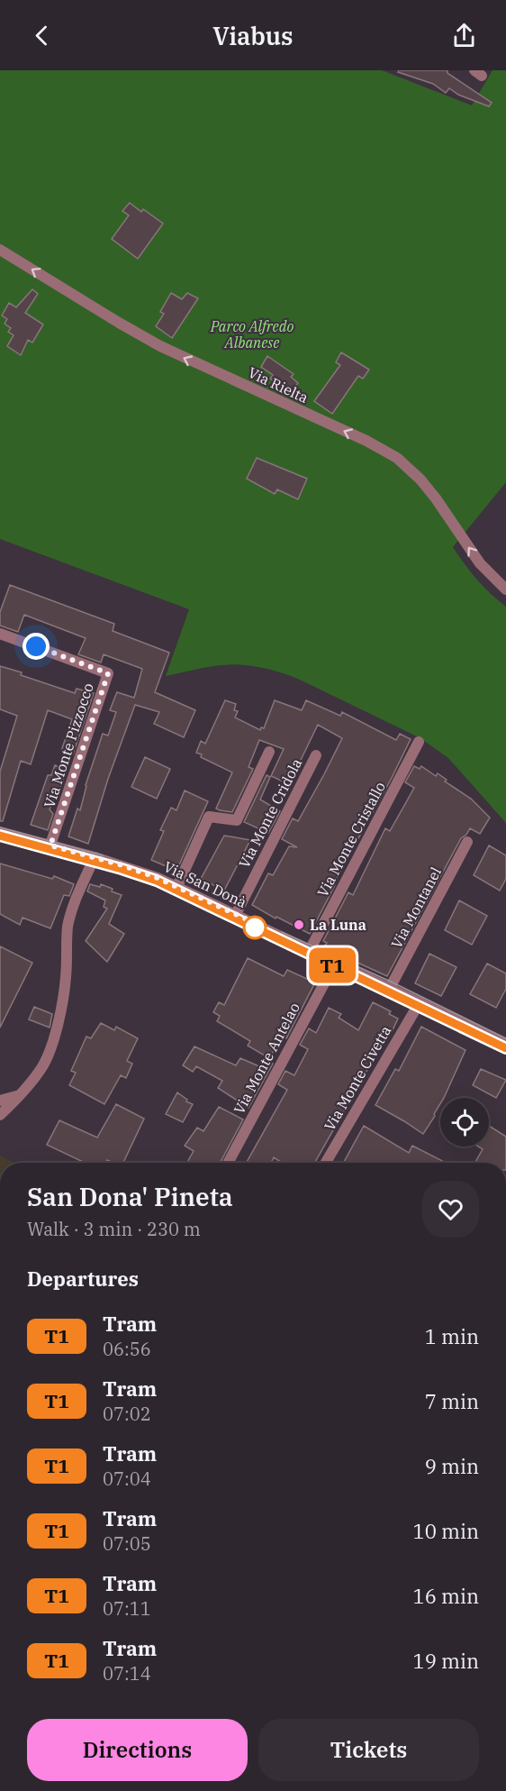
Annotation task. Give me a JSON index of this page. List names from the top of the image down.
{
  "streets": {
    "street": [
      "Via Rielta",
      "Via Monte Pizzocco",
      "Via Monte Cridola",
      "Via Monte Cristallo",
      "Via San Donà",
      "Via Montanel",
      "Via Monte Antelao",
      "Via Monte Civetta"
    ]
  },
  "crossings": [
    ["Via Monte Pizzocco", "Via San Donà"],
    ["Via Monte Cridola", "Via San Donà"],
    ["Via Monte Cristallo", "Via San Donà"],
    ["Via San Donà", "Via Montanel"],
    ["Via San Donà", "Via Monte Antelao"],
    ["Via San Donà", "Via Monte Civetta"]
  ],
  "one_way": ["Via Rielta"],
  "parks": ["Parco Alfredo Albanese"],
  "places": ["La Luna"],
  "lines": ["tram line T1"],
  "page": {
    "header": "Viabus",
    "on_map": "T1",
    "heading": [
      ["San Dona' Pineta", "Walk · 3 min · 230 m"],
      "Departures"
    ],
    "list": [
      {
        "mark": "T1",
        "name": "Tram",
        "note": "06:56",
        "value": "1 min"
      },
      {
        "mark": "T1",
        "name": "Tram",
        "note": "07:02",
        "value": "7 min"
      },
      {
        "mark": "T1",
        "name": "Tram",
        "note": "07:04",
        "value": "9 min"
      },
      {
        "mark": "T1",
        "name": "Tram",
        "note": "07:05",
        "value": "10 min"
      },
      {
        "mark": "T1",
        "name": "Tram",
        "note": "07:11",
        "value": "16 min"
      },
      {
        "mark": "T1",
        "name": "Tram",
        "note": "07:14",
        "value": "19 min"
      }
    ],
    "buttons": ["Directions", "Tickets"]
  }
}
